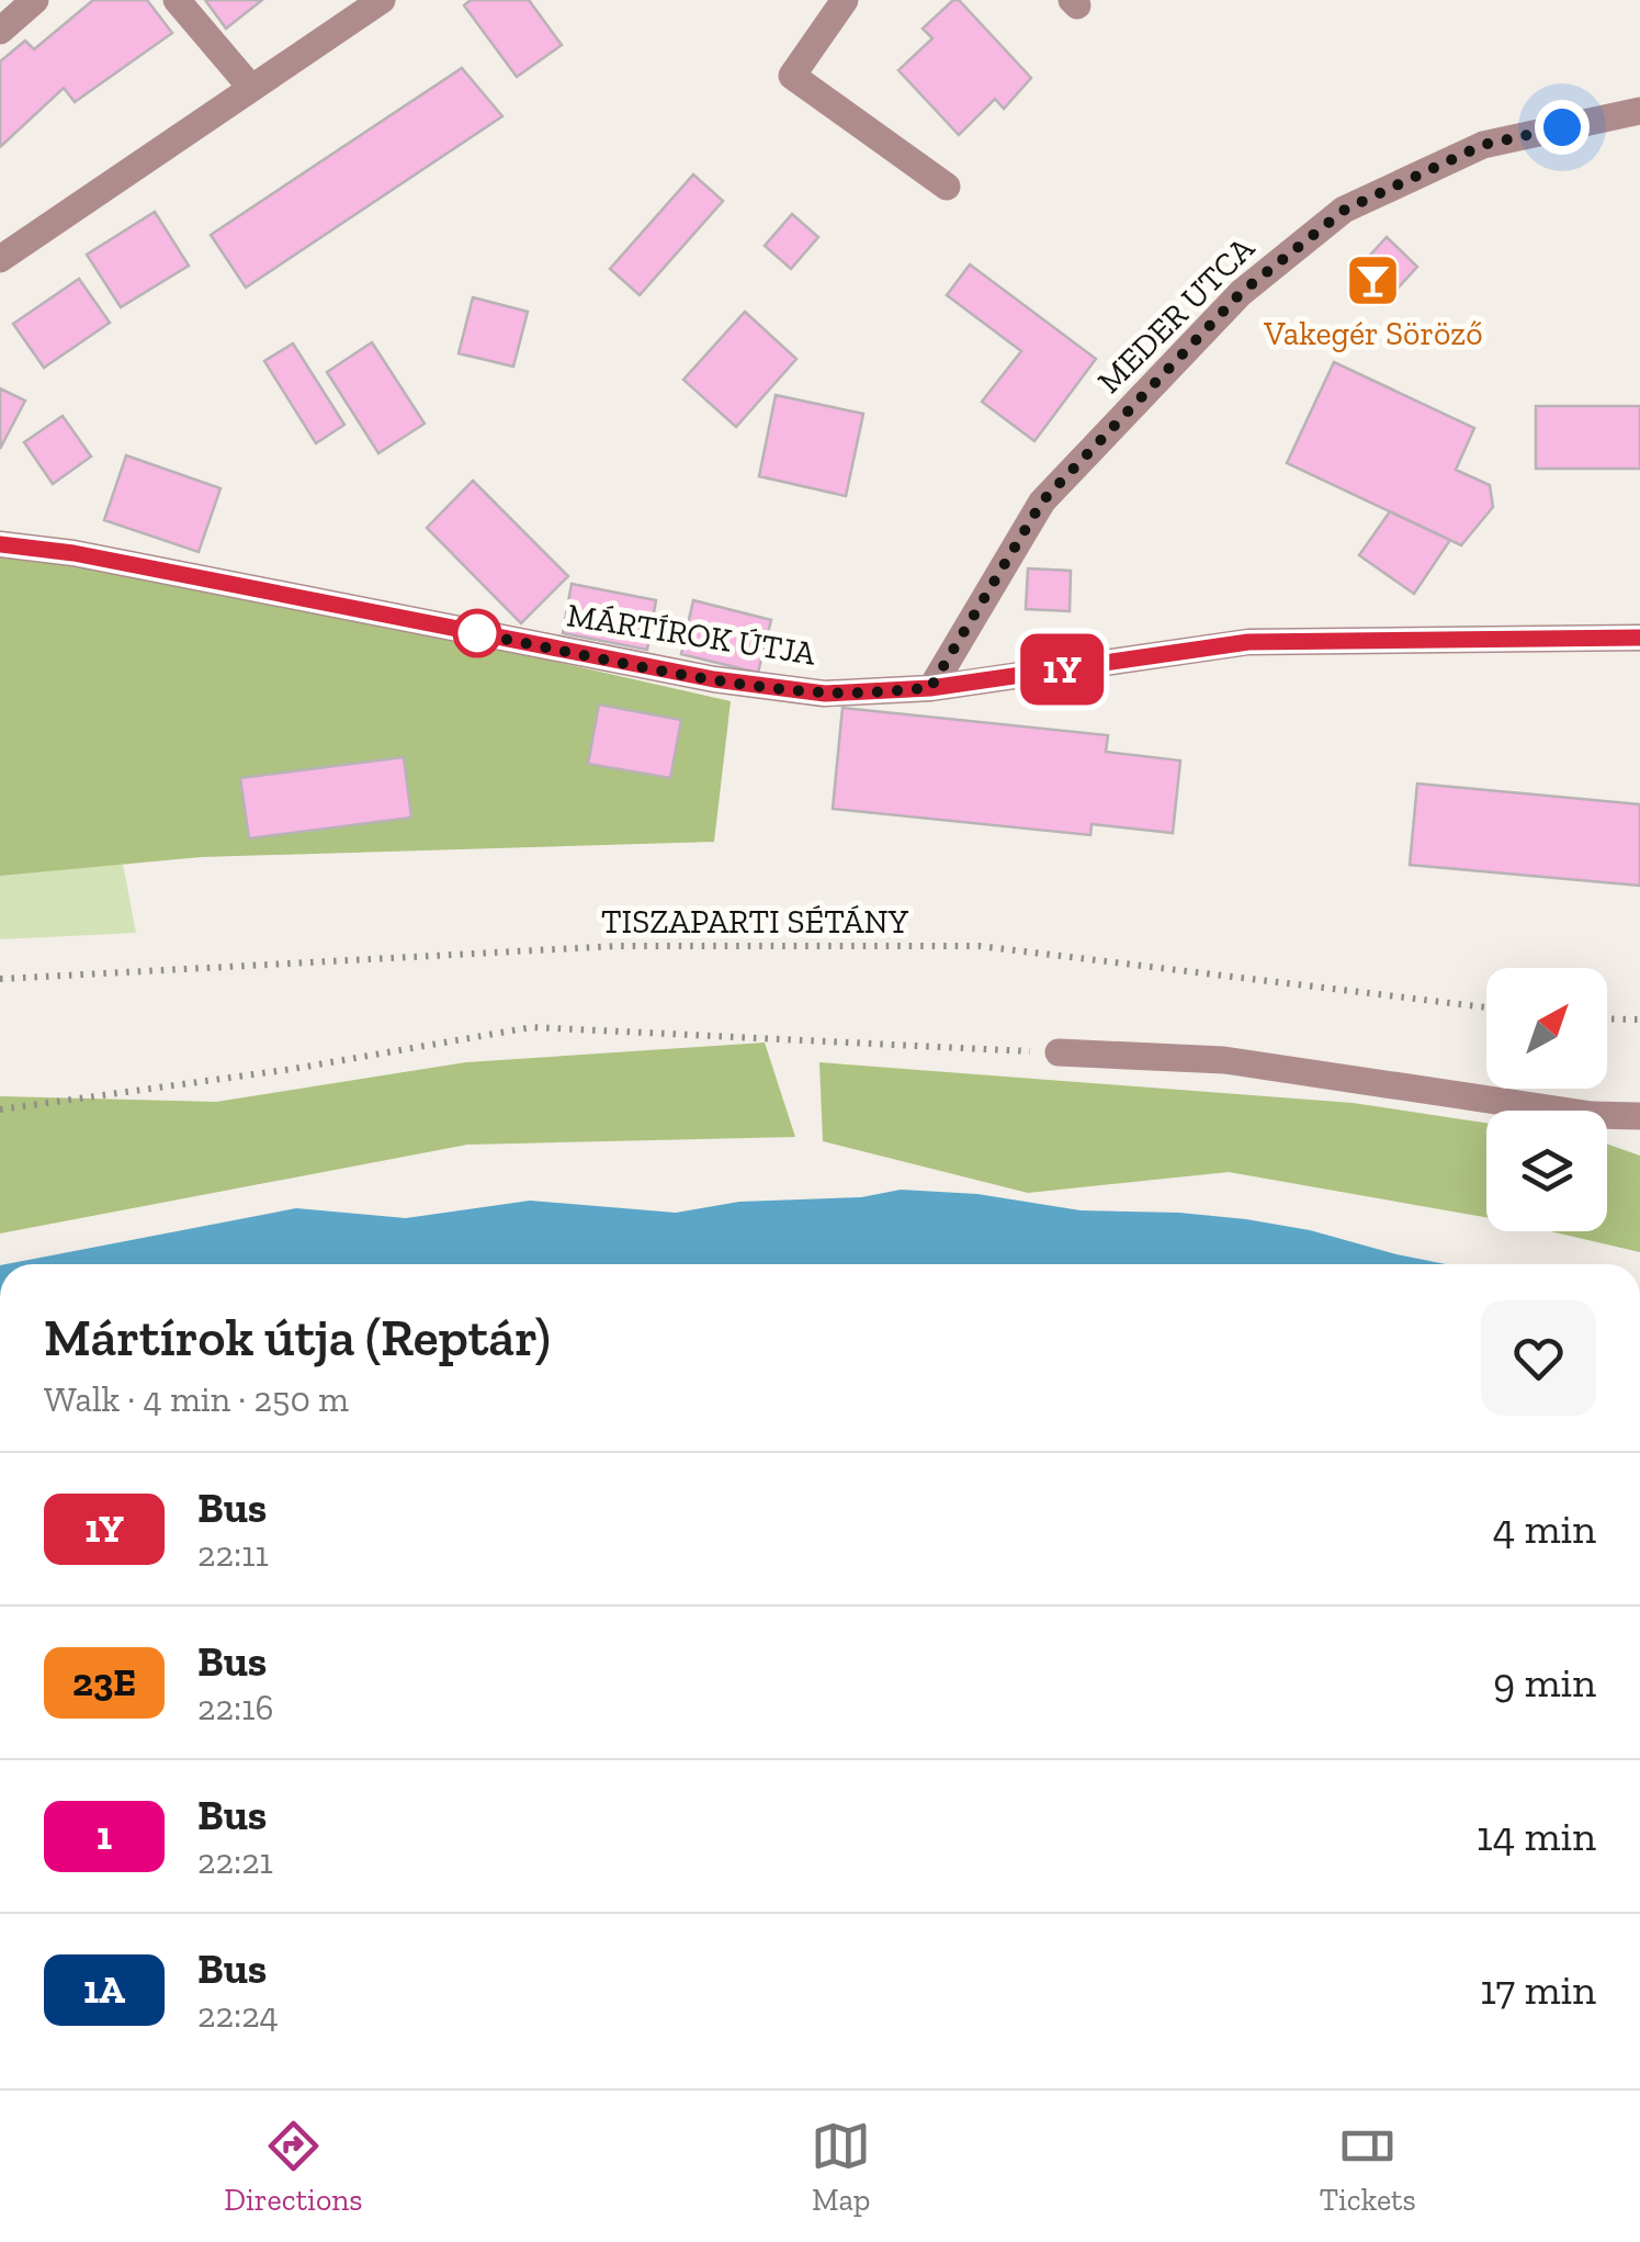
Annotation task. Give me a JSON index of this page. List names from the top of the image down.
{
  "streets": {
    "street": ["MEDER UTCA", "MÁRTÍROK ÚTJA"],
    "path": ["TISZAPARTI SÉTÁNY"]
  },
  "crossings": [
    ["MEDER UTCA", "MÁRTÍROK ÚTJA"]
  ],
  "places": {
    "bar": ["Vakegér Söröző"]
  },
  "lines": ["bus line 1Y"],
  "north": "top right",
  "page": {
    "on_map": "1Y",
    "heading": ["Mártírok útja (Reptár)", "Walk · 4 min · 250 m"],
    "list": [
      {
        "mark": "1Y",
        "name": "Bus",
        "note": "22:11",
        "value": "4 min"
      },
      {
        "mark": "23E",
        "name": "Bus",
        "note": "22:16",
        "value": "9 min"
      },
      {
        "mark": "1",
        "name": "Bus",
        "note": "22:21",
        "value": "14 min"
      },
      {
        "mark": "1A",
        "name": "Bus",
        "note": "22:24",
        "value": "17 min"
      }
    ],
    "tabs": ["Directions", "Map", "Tickets"]
  }
}
